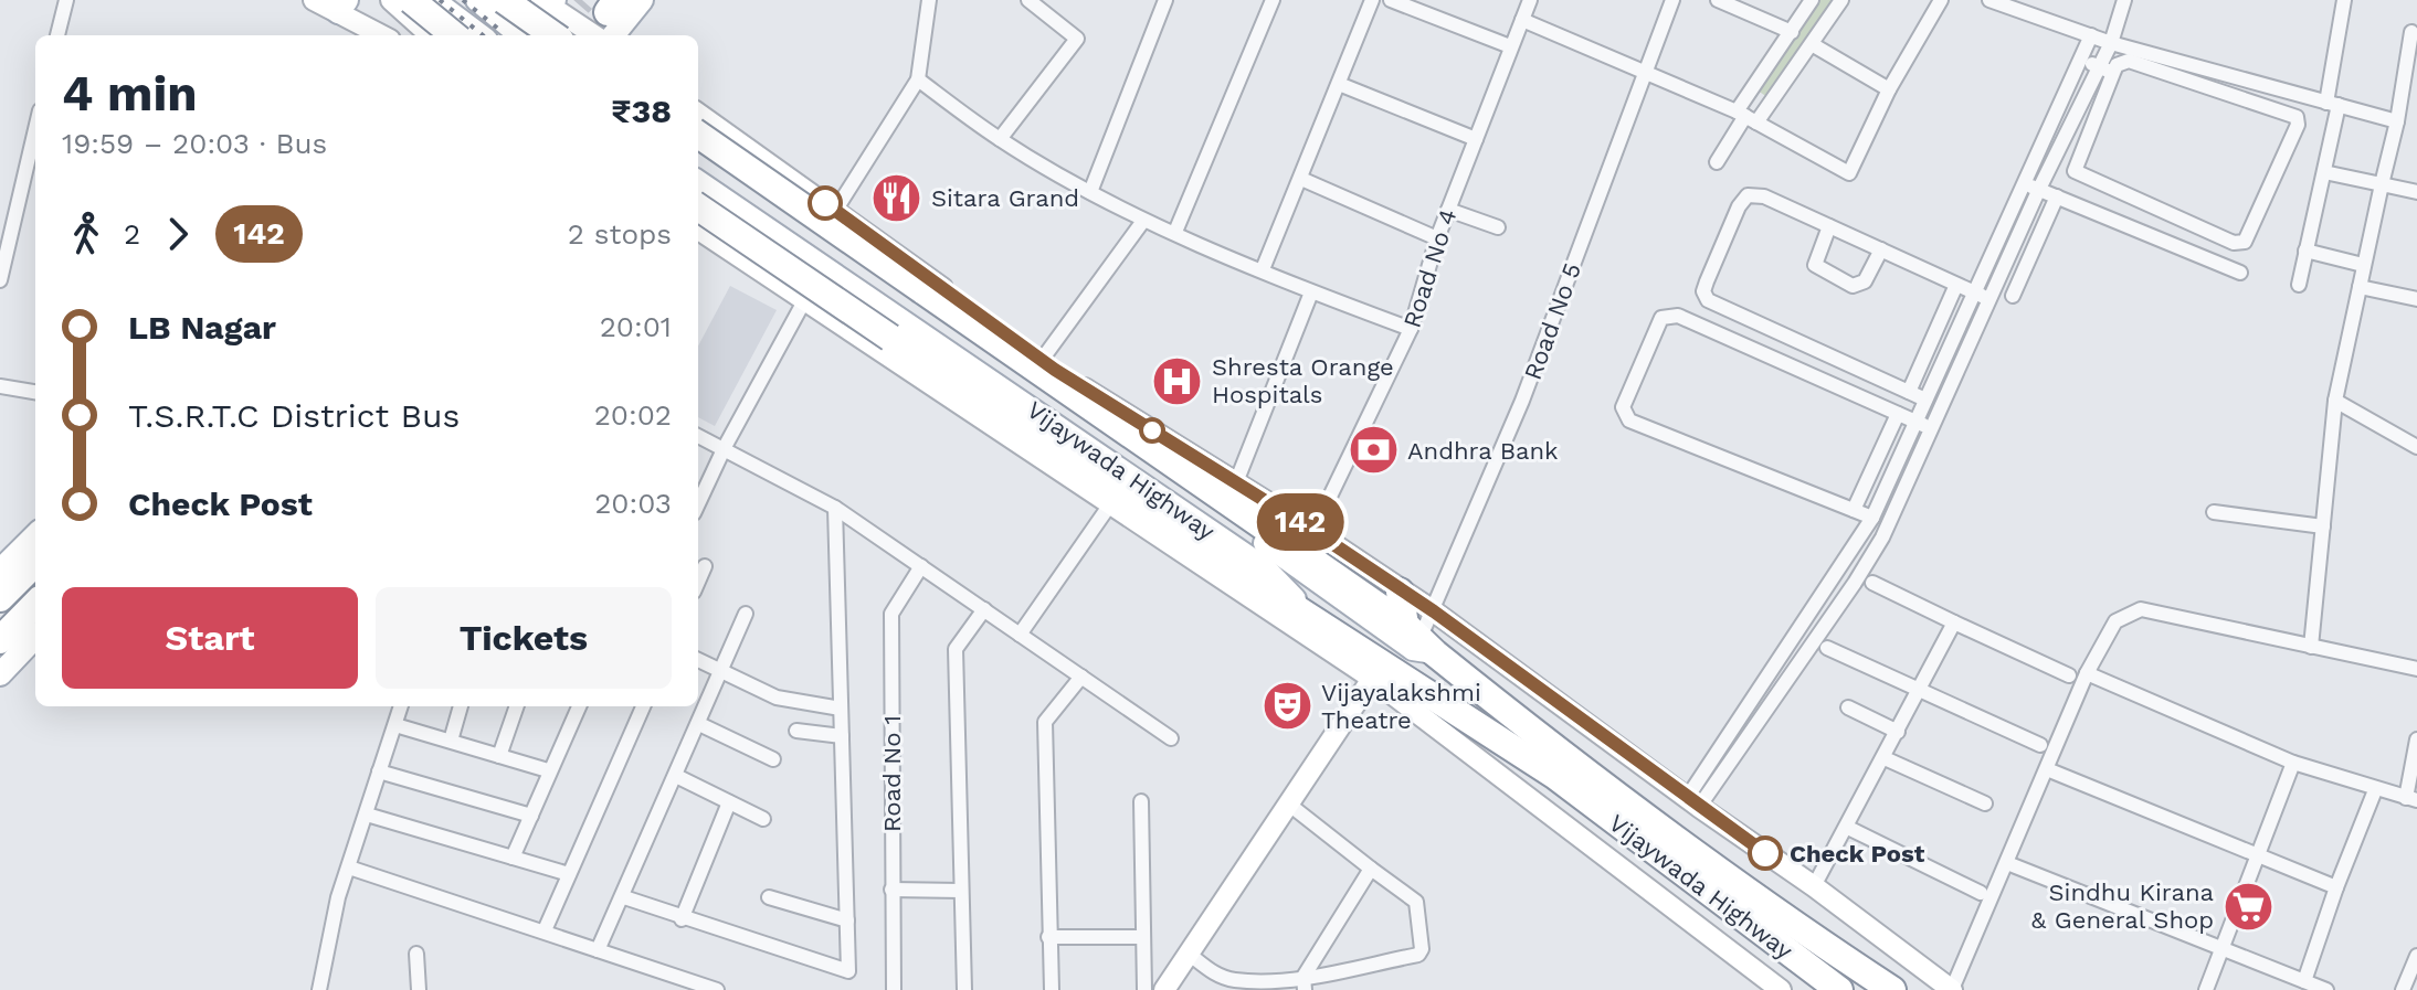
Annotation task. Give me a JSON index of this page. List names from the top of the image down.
{
  "streets": {
    "highway": ["Vijaywada Highway"],
    "street": ["Road No 4", "Road No 5", "Road No 1"]
  },
  "crossings": [
    ["Road No 5", "Vijaywada Highway"]
  ],
  "places": {
    "restaurant": ["Sitara Grand"],
    "hospital": ["Shresta Orange Hospitals"],
    "bank": ["Andhra Bank"],
    "theatre": ["Vijayalakshmi Theatre"],
    "other": ["Check Post"],
    "supermarket": ["Sindhu Kirana & General Shop"]
  },
  "lines": ["bus line 142"],
  "page": {
    "on_map": "142",
    "heading": ["4 min", "19:59 – 20:03 · Bus", "₹38"],
    "legs": ["2", "142", "2 stops"],
    "list": [
      {
        "name": "LB Nagar",
        "value": "20:01"
      },
      {
        "name": "T.S.R.T.C District Bus",
        "value": "20:02"
      },
      {
        "name": "Check Post",
        "value": "20:03"
      }
    ],
    "buttons": ["Start", "Tickets"]
  }
}
